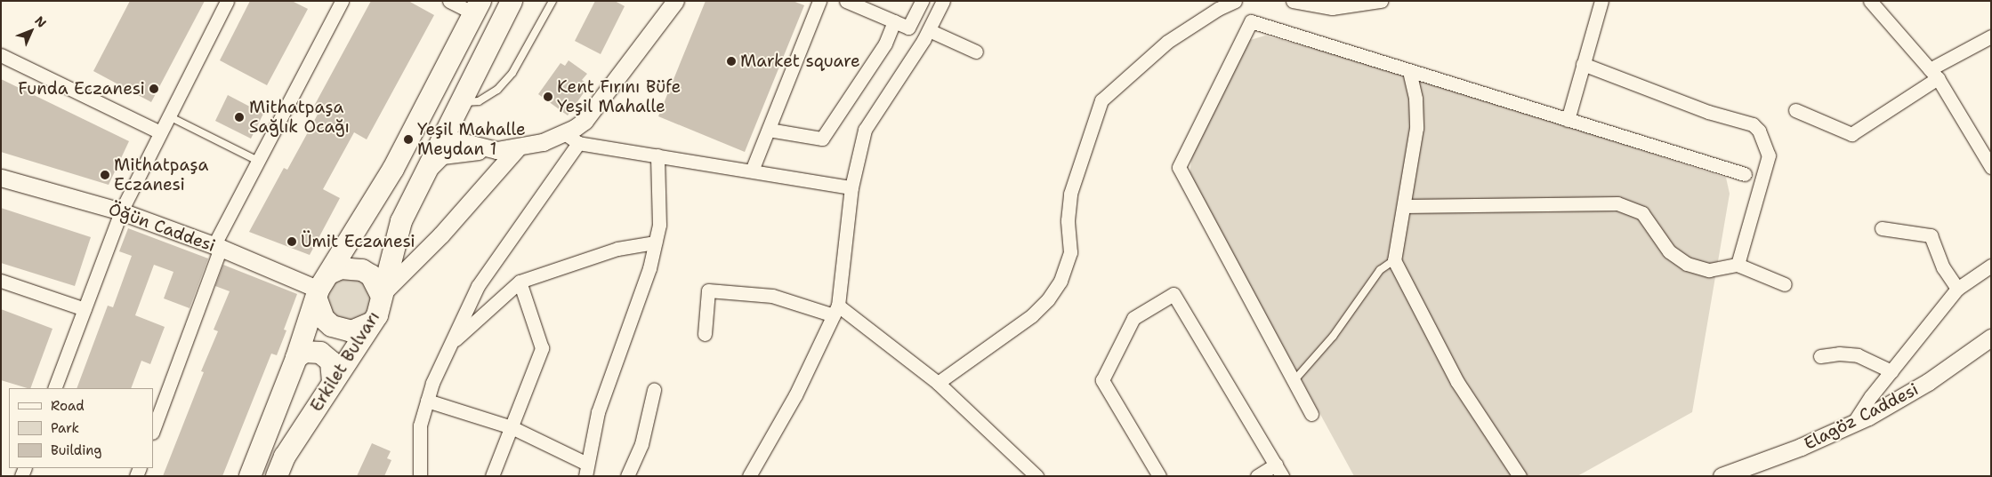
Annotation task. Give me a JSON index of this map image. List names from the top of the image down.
{
  "streets": {
    "main road": ["Erkilet Bulvarı"],
    "street": ["Öğün Caddesi", "Elagöz Caddesi"]
  },
  "crossings": [
    ["Öğün Caddesi", "Erkilet Bulvarı"]
  ],
  "places": [
    "Market square",
    "Funda Eczanesi",
    "Kent Fırını Büfe Yeşil Mahalle",
    "Mithatpaşa Sağlık Ocağı",
    "Yeşil Mahalle Meydan 1",
    "Mithatpaşa Eczanesi",
    "Ümit Eczanesi"
  ],
  "legend": ["Road", "Park", "Building"],
  "north": "top right"
}
